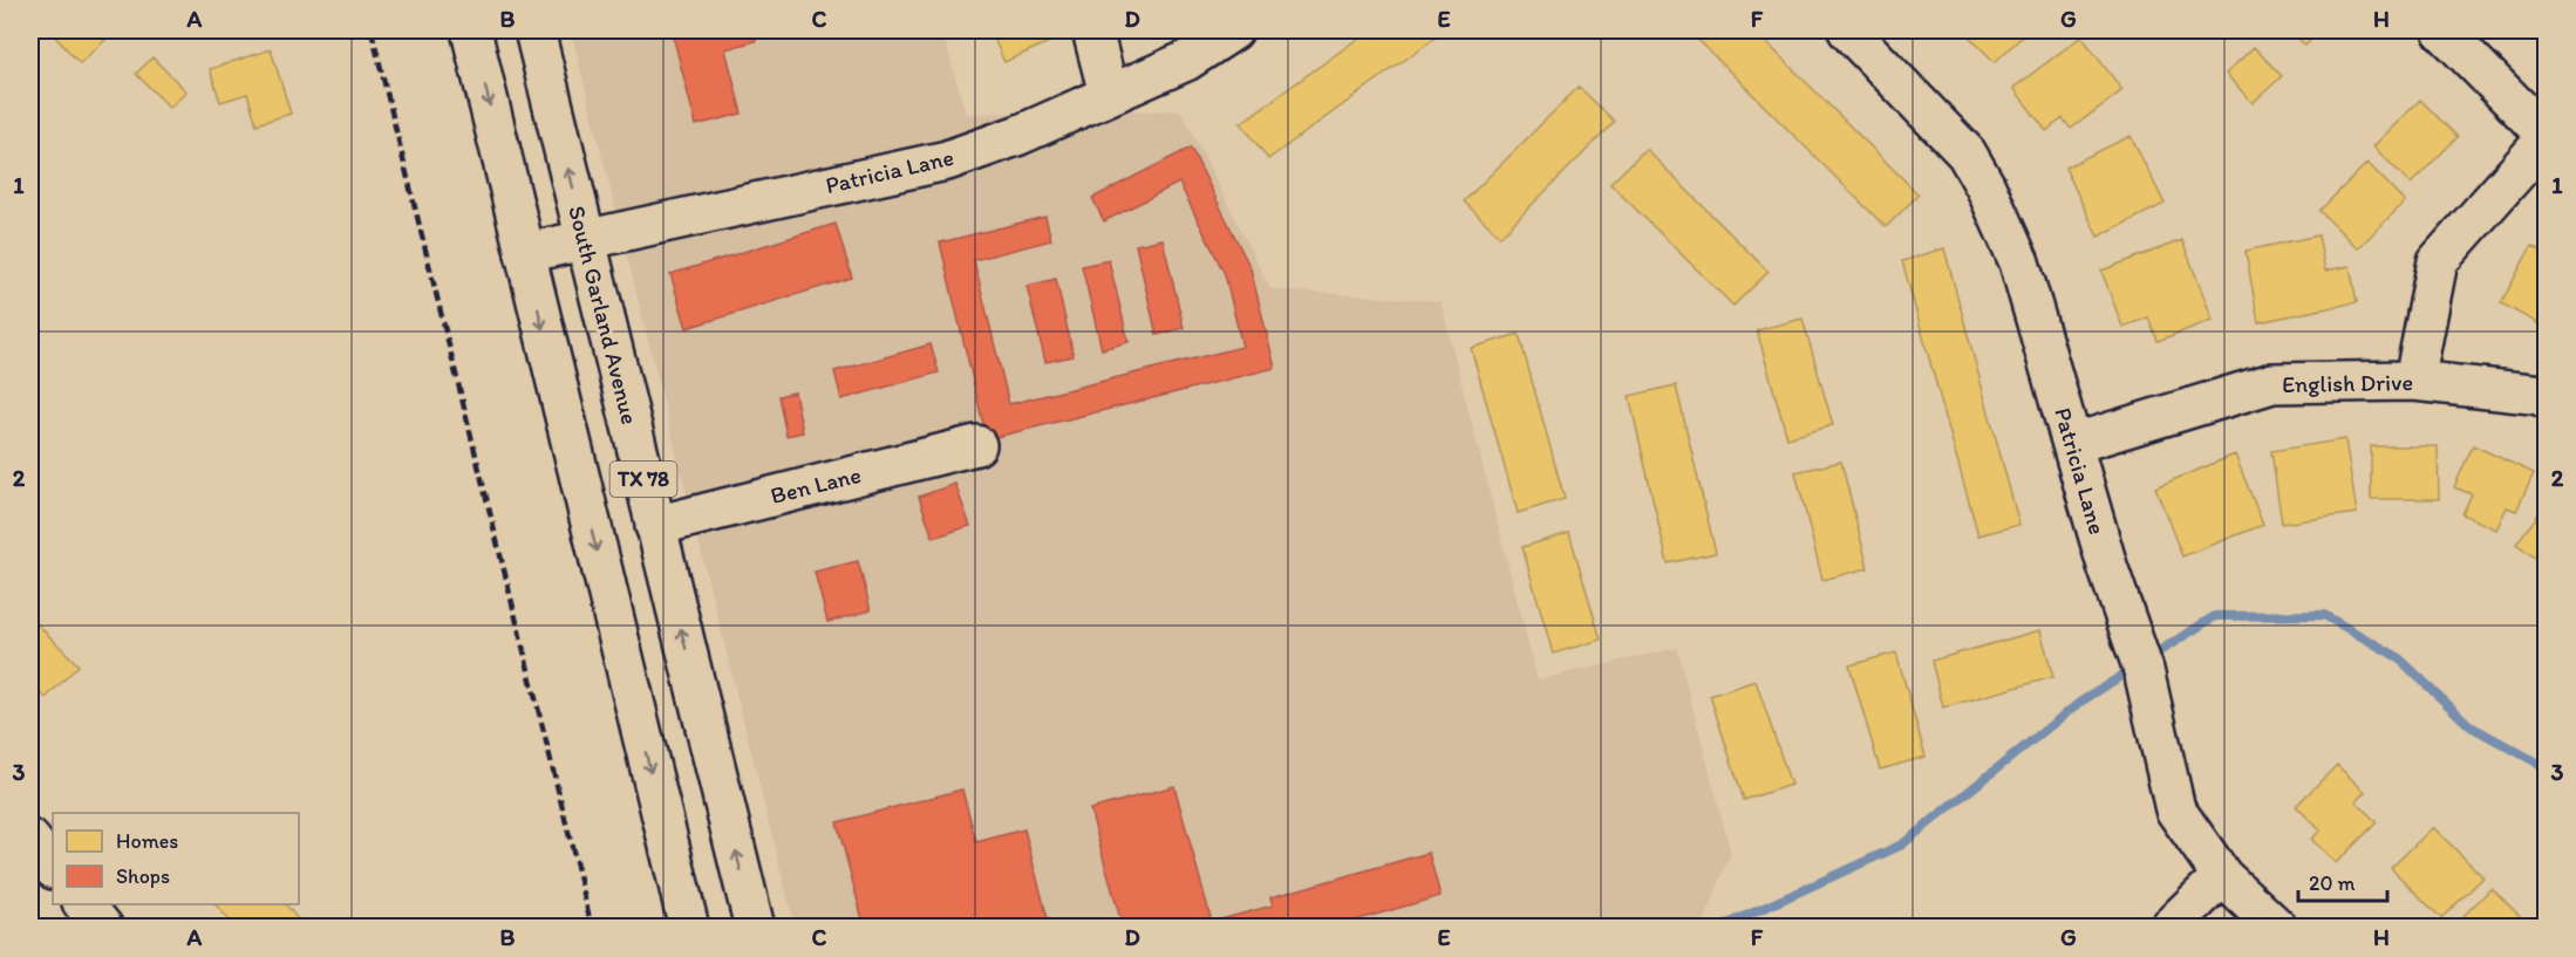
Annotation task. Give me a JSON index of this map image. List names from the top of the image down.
{
  "streets": {
    "street": [
      "Patricia Lane",
      "South Garland Avenue",
      "English Drive",
      "TX 78",
      "Ben Lane"
    ]
  },
  "crossings": [
    ["Patricia Lane", "South Garland Avenue"],
    ["Patricia Lane", "English Drive"],
    ["Patricia Lane", "TX 78"],
    ["South Garland Avenue", "Ben Lane"]
  ],
  "legend": ["Homes", "Shops"],
  "scale_bar": "20 m",
  "grid": {
    "columns": [
      "A",
      "B",
      "C",
      "D",
      "E",
      "F",
      "G",
      "H"
    ],
    "rows": ["1", "2", "3"]
  }
}
